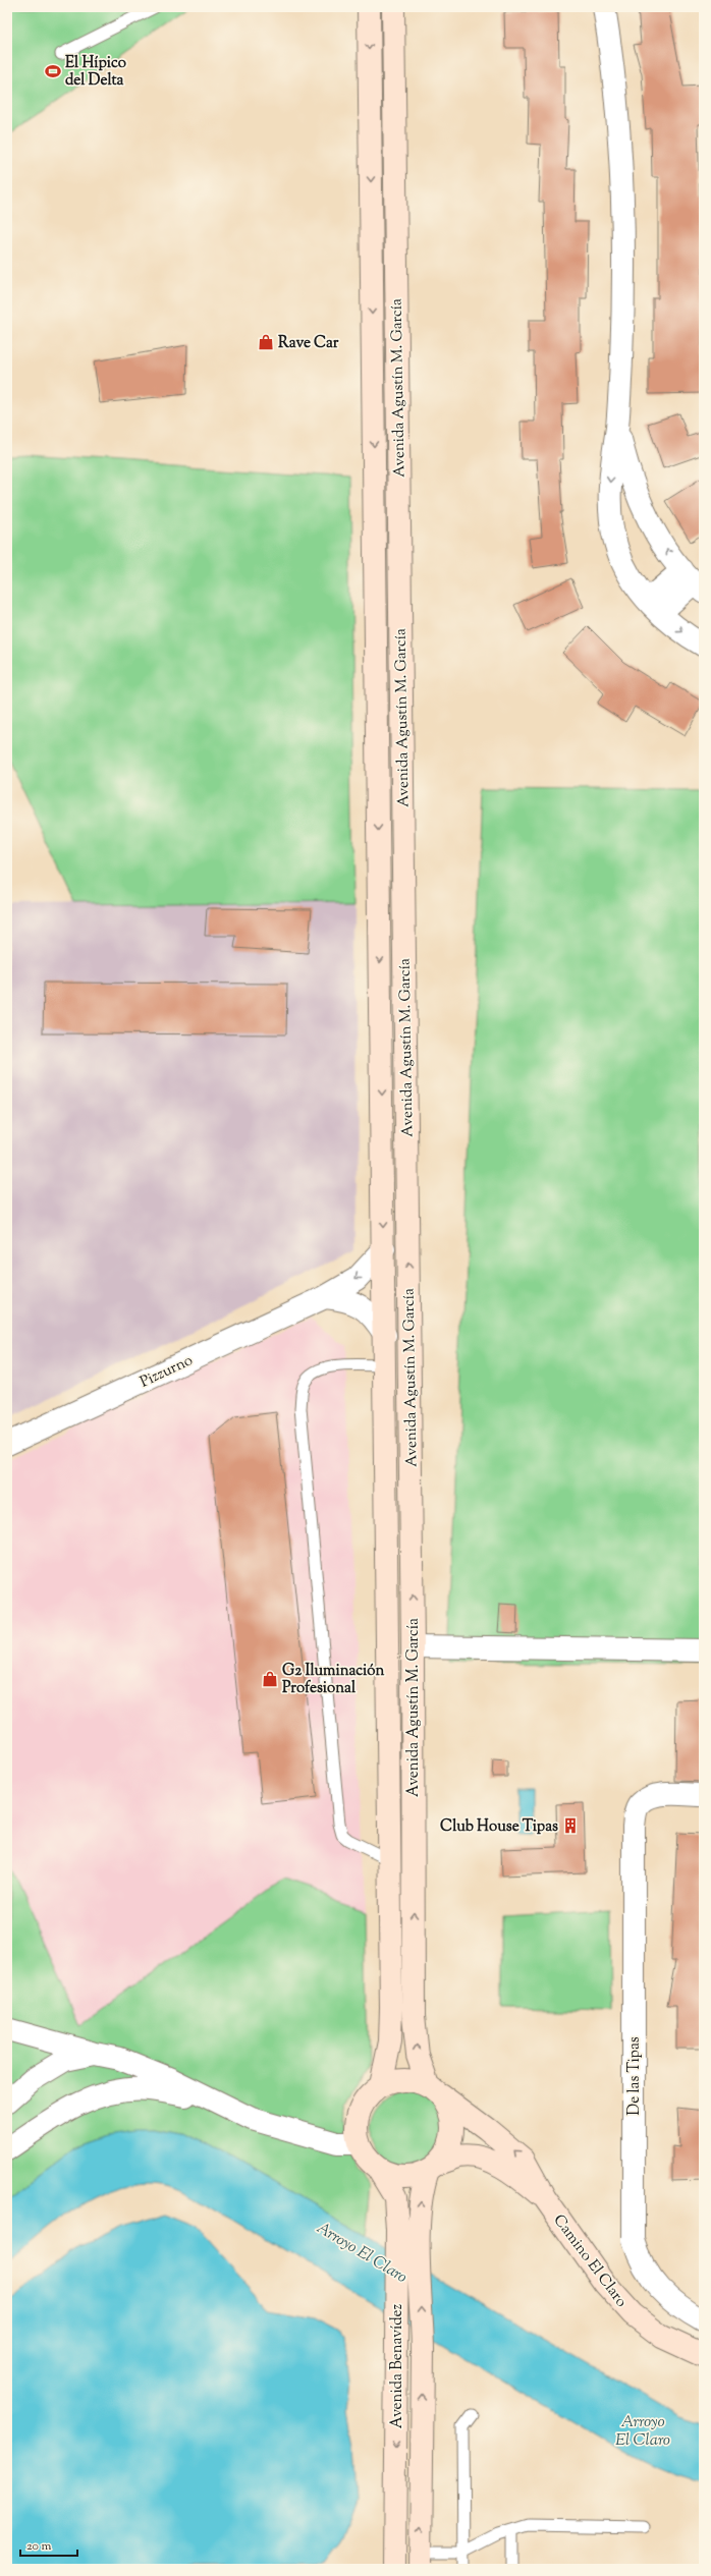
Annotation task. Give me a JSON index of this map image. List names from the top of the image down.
{
  "streets": {
    "main road": ["Avenida Agustín M. García", "Camino El Claro", "Avenida Benavídez"],
    "street": ["Pizzurno", "De las Tipas"]
  },
  "crossings": [
    ["Avenida Agustín M. García", "Pizzurno"],
    ["Avenida Agustín M. García", "Camino El Claro"],
    ["Avenida Agustín M. García", "Avenida Benavídez"],
    ["Camino El Claro", "Avenida Benavídez"]
  ],
  "water": ["Arroyo El Claro"],
  "places": {
    "sports": ["El Hípico del Delta"],
    "shop": ["Rave Car", "G2 Iluminación Profesional"],
    "building": ["Club House Tipas"]
  },
  "scale_bar": "20 m"
}
